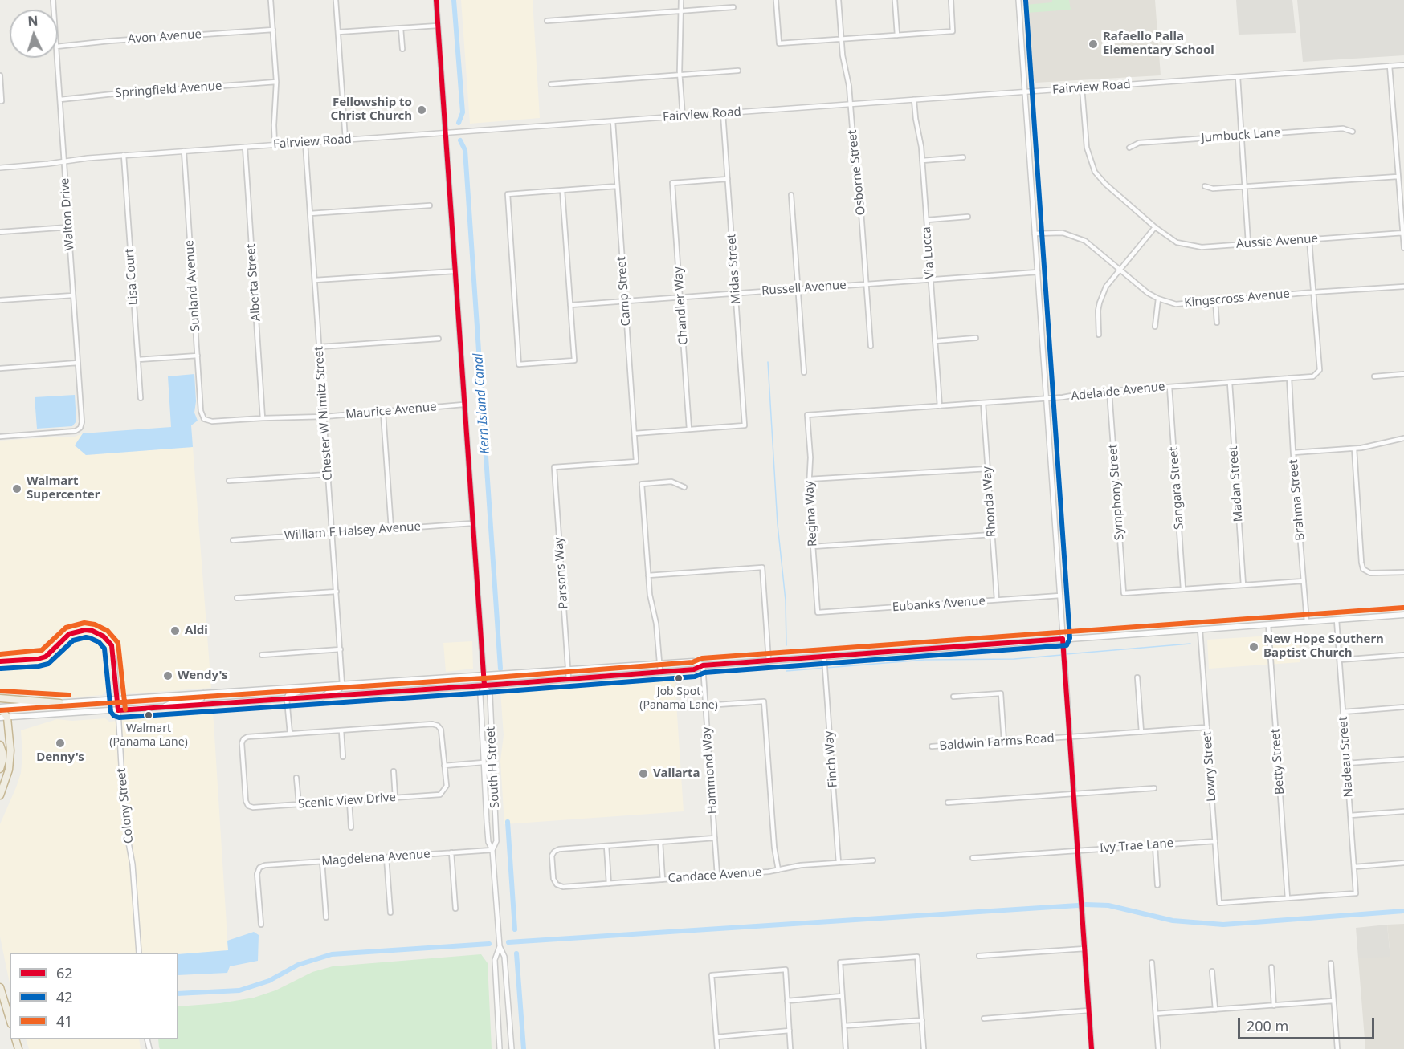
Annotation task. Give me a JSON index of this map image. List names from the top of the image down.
{
  "streets": {
    "street": [
      "Avon Avenue",
      "Fairview Road",
      "Springfield Avenue",
      "Jumbuck Lane",
      "Osborne Street",
      "Walton Drive",
      "Aussie Avenue",
      "Via Lucca",
      "Midas Street",
      "Lisa Court",
      "Alberta Street",
      "Sunland Avenue",
      "Russell Avenue",
      "Camp Street",
      "Kingscross Avenue",
      "Chandler Way",
      "Adelaide Avenue",
      "Maurice Avenue",
      "Chester W Nimitz Street",
      "Madan Street",
      "Sangara Street",
      "Symphony Street",
      "Brahma Street",
      "Rhonda Way",
      "Regina Way",
      "William F Halsey Avenue",
      "Parsons Way",
      "Eubanks Avenue",
      "Baldwin Farms Road",
      "Nadeau Street",
      "Finch Way",
      "Betty Street",
      "Lowry Street",
      "South H Street",
      "Hammond Way",
      "Scenic View Drive",
      "Colony Street",
      "Ivy Trae Lane",
      "Magdelena Avenue",
      "Candace Avenue"
    ]
  },
  "crossings": [
    ["Fairview Road", "Osborne Street"],
    ["Fairview Road", "Walton Drive"],
    ["Fairview Road", "Aussie Avenue"],
    ["Fairview Road", "Via Lucca"],
    ["Fairview Road", "Midas Street"],
    ["Fairview Road", "Lisa Court"],
    ["Fairview Road", "Alberta Street"],
    ["Fairview Road", "Sunland Avenue"],
    ["Fairview Road", "Camp Street"],
    ["Fairview Road", "Chester W Nimitz Street"],
    ["Fairview Road", "South H Street"],
    ["Springfield Avenue", "Walton Drive"],
    ["Osborne Street", "Russell Avenue"],
    ["Via Lucca", "Russell Avenue"],
    ["Via Lucca", "Adelaide Avenue"],
    ["Midas Street", "Russell Avenue"],
    ["Midas Street", "Chandler Way"],
    ["Alberta Street", "Maurice Avenue"],
    ["Sunland Avenue", "Maurice Avenue"],
    ["Russell Avenue", "Camp Street"],
    ["Russell Avenue", "Chandler Way"],
    ["Camp Street", "Parsons Way"],
    ["Kingscross Avenue", "Adelaide Avenue"],
    ["Adelaide Avenue", "Madan Street"],
    ["Adelaide Avenue", "Sangara Street"],
    ["Adelaide Avenue", "Symphony Street"],
    ["Adelaide Avenue", "Brahma Street"],
    ["Adelaide Avenue", "Rhonda Way"],
    ["Adelaide Avenue", "Regina Way"],
    ["Maurice Avenue", "Chester W Nimitz Street"],
    ["Maurice Avenue", "South H Street"],
    ["Chester W Nimitz Street", "William F Halsey Avenue"],
    ["Sangara Street", "Symphony Street"],
    ["Rhonda Way", "Eubanks Avenue"],
    ["Regina Way", "Eubanks Avenue"],
    ["William F Halsey Avenue", "South H Street"],
    ["Baldwin Farms Road", "Lowry Street"],
    ["Nadeau Street", "Betty Street"],
    ["Nadeau Street", "Lowry Street"],
    ["Finch Way", "Candace Avenue"],
    ["Betty Street", "Lowry Street"],
    ["Lowry Street", "Ivy Trae Lane"],
    ["South H Street", "Magdelena Avenue"],
    ["Hammond Way", "Candace Avenue"]
  ],
  "water": ["Kern Island Canal"],
  "places": [
    "Rafaello Palla Elementary School",
    "Fellowship to Christ Church",
    "Walmart Supercenter",
    "Aldi",
    "New Hope Southern Baptist Church",
    "Wendy's",
    "Job Spot (Panama Lane)",
    "Walmart (Panama Lane)",
    "Denny's",
    "Vallarta"
  ],
  "lines": ["transit line 62", "transit line 42", "transit line 41"],
  "legend": ["62", "42", "41"],
  "scale_bar": "200 m",
  "north": "top"
}
